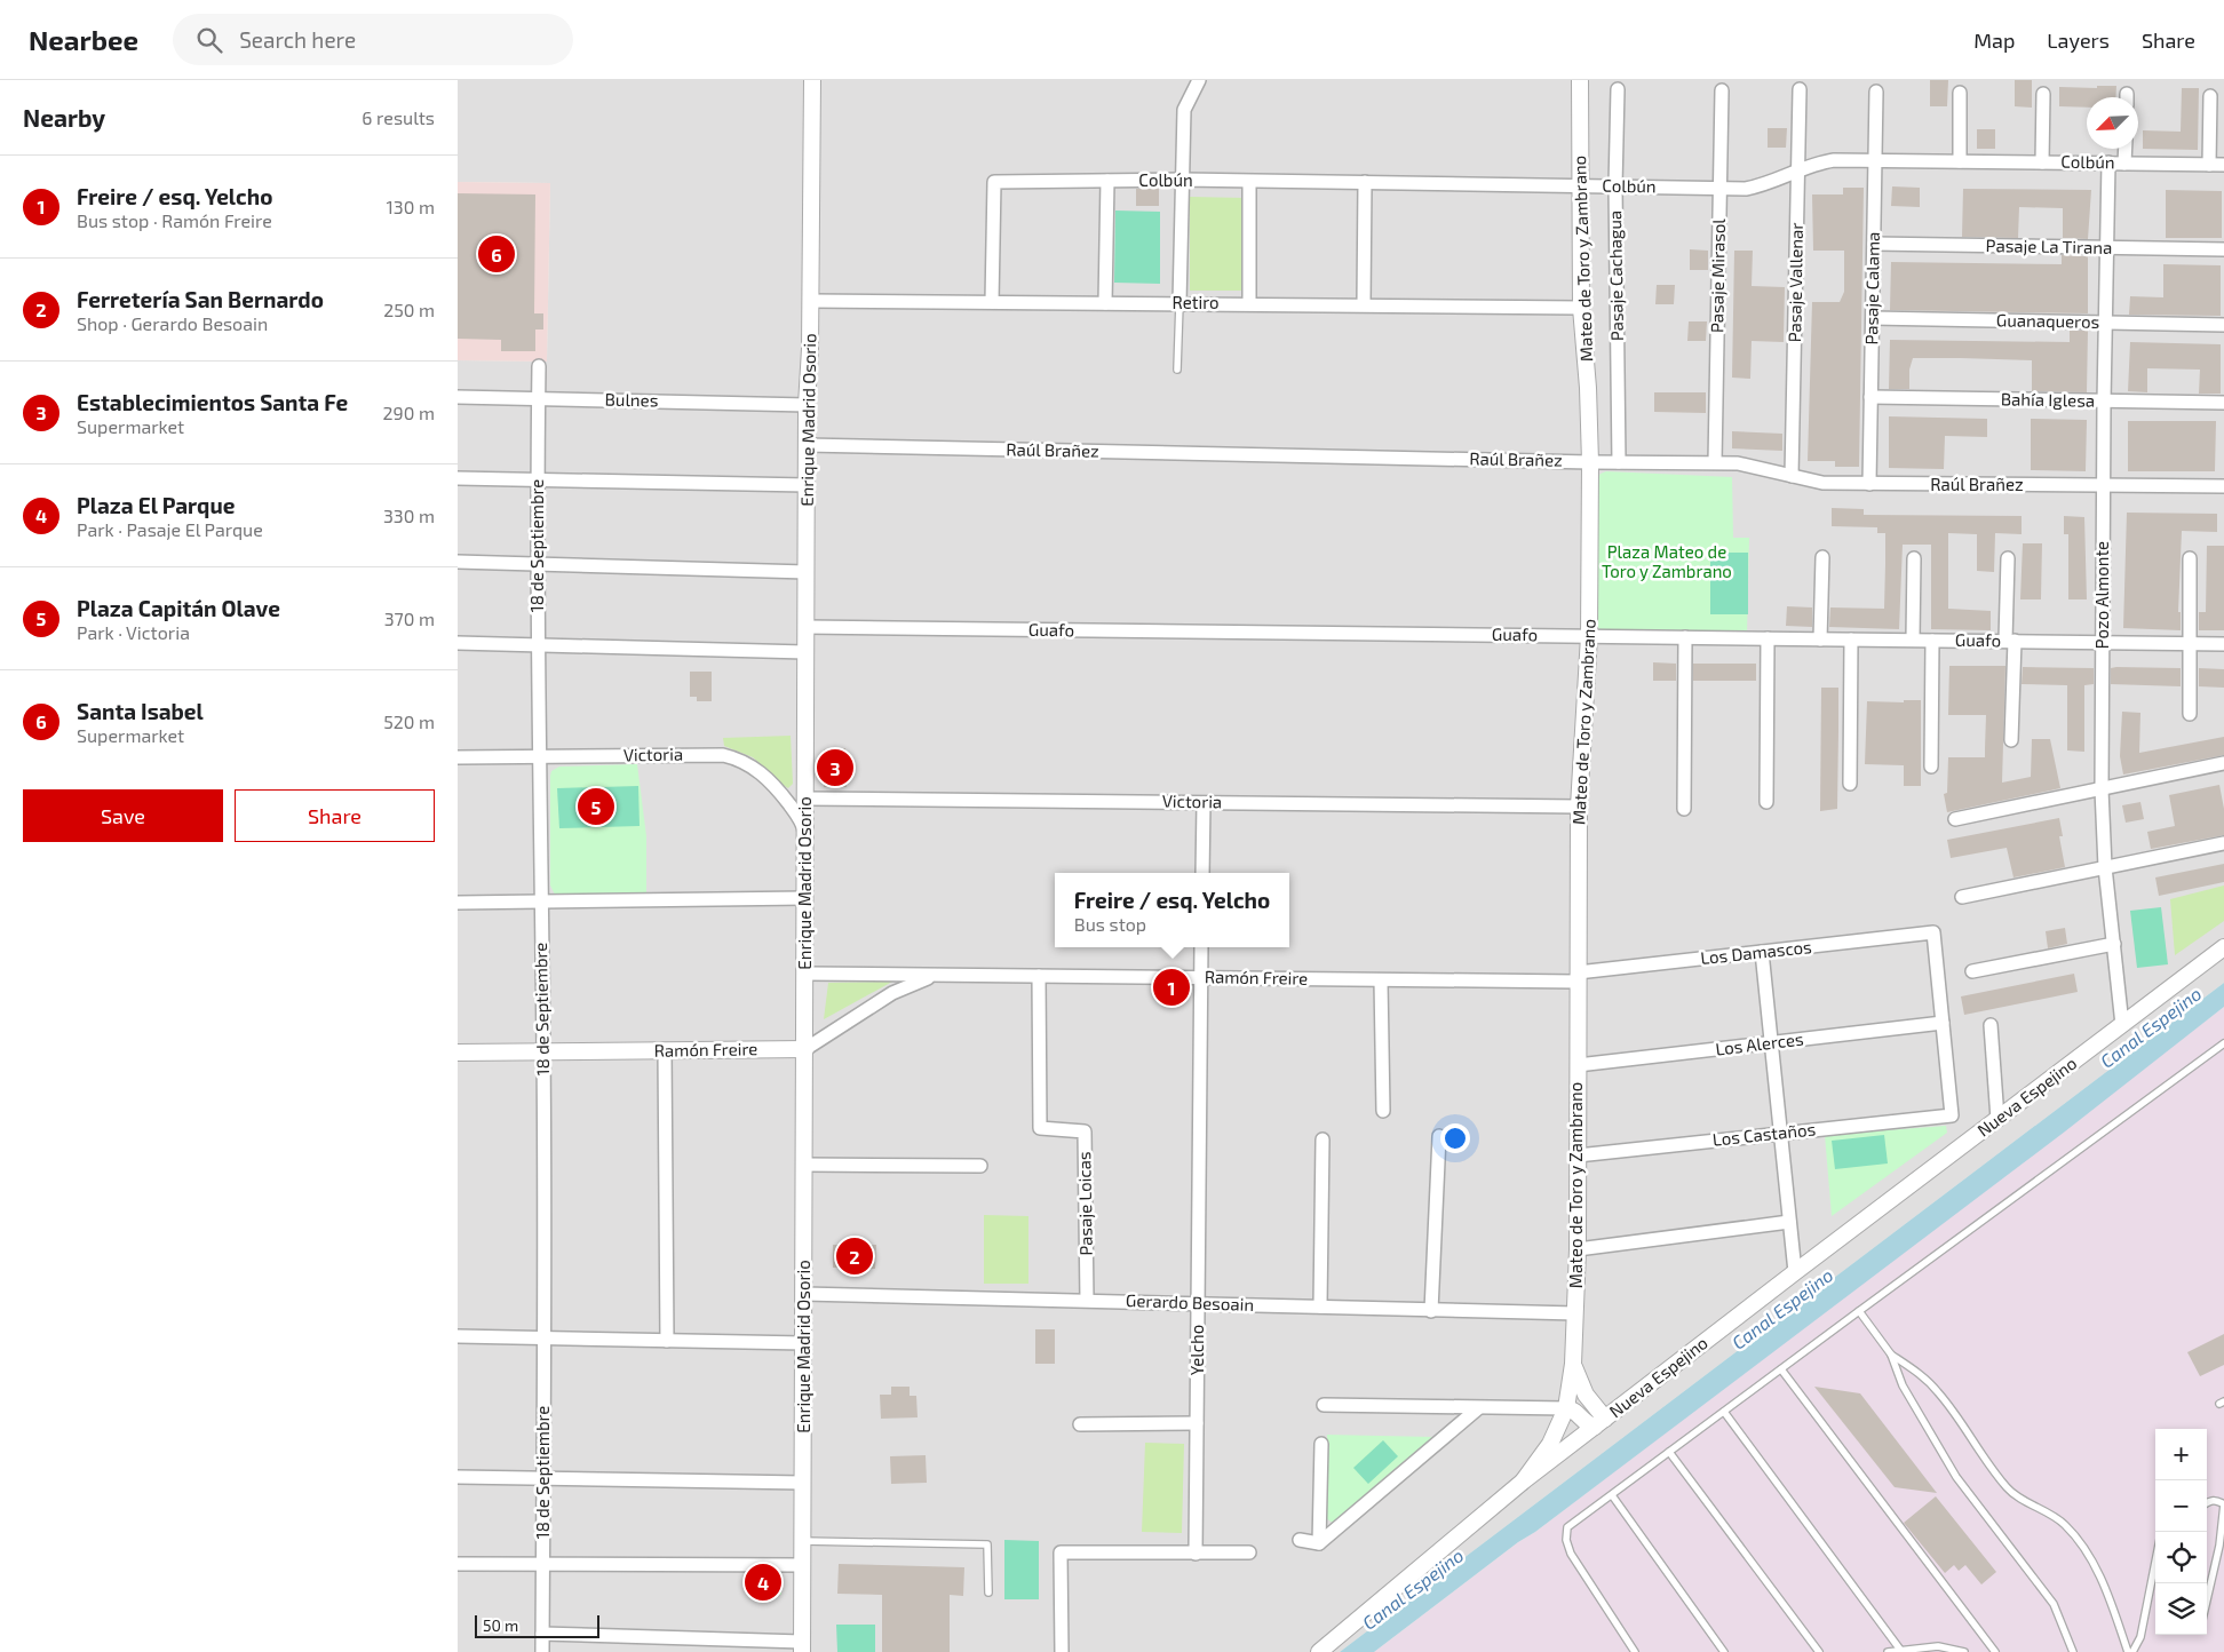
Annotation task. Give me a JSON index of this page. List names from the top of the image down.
{
  "streets": {
    "street": [
      "Colbún",
      "Pasaje La Tirana",
      "Mateo de Toro y Zambrano",
      "Pasaje Cachagua",
      "Pasaje Mirasol",
      "Pasaje Vallenar",
      "Pasaje Calama",
      "Retiro",
      "Guanaqueros",
      "Bulnes",
      "Bahía Iglesa",
      "Enrique Madrid Osorio",
      "Raúl Brañez",
      "18 de Septiembre",
      "Pozo Almonte",
      "Guafo",
      "Victoria",
      "Los Damascos",
      "Ramón Freire",
      "Los Alerces",
      "Nueva Espejino",
      "Los Castaños",
      "Pasaje Loicas",
      "Gerardo Besoain",
      "Yelcho"
    ]
  },
  "crossings": [
    ["Colbún", "Mateo de Toro y Zambrano"],
    ["Colbún", "Pasaje Cachagua"],
    ["Colbún", "Pasaje Mirasol"],
    ["Colbún", "Pasaje Vallenar"],
    ["Colbún", "Pasaje Calama"],
    ["Colbún", "Retiro"],
    ["Colbún", "Pozo Almonte"],
    ["Pasaje La Tirana", "Pasaje Calama"],
    ["Pasaje La Tirana", "Pozo Almonte"],
    ["Mateo de Toro y Zambrano", "Retiro"],
    ["Mateo de Toro y Zambrano", "Raúl Brañez"],
    ["Mateo de Toro y Zambrano", "Guafo"],
    ["Mateo de Toro y Zambrano", "Victoria"],
    ["Mateo de Toro y Zambrano", "Los Damascos"],
    ["Mateo de Toro y Zambrano", "Ramón Freire"],
    ["Mateo de Toro y Zambrano", "Los Alerces"],
    ["Mateo de Toro y Zambrano", "Nueva Espejino"],
    ["Mateo de Toro y Zambrano", "Los Castaños"],
    ["Mateo de Toro y Zambrano", "Gerardo Besoain"],
    ["Pasaje Cachagua", "Raúl Brañez"],
    ["Pasaje Mirasol", "Raúl Brañez"],
    ["Pasaje Vallenar", "Raúl Brañez"],
    ["Pasaje Calama", "Guanaqueros"],
    ["Pasaje Calama", "Bahía Iglesa"],
    ["Pasaje Calama", "Raúl Brañez"],
    ["Retiro", "Enrique Madrid Osorio"],
    ["Guanaqueros", "Pozo Almonte"],
    ["Bulnes", "Enrique Madrid Osorio"],
    ["Bulnes", "18 de Septiembre"],
    ["Bahía Iglesa", "Pozo Almonte"],
    ["Enrique Madrid Osorio", "Raúl Brañez"],
    ["Enrique Madrid Osorio", "Guafo"],
    ["Enrique Madrid Osorio", "Victoria"],
    ["Enrique Madrid Osorio", "Ramón Freire"],
    ["Enrique Madrid Osorio", "Gerardo Besoain"],
    ["Raúl Brañez", "Pozo Almonte"],
    ["18 de Septiembre", "Victoria"],
    ["18 de Septiembre", "Ramón Freire"],
    ["Pozo Almonte", "Guafo"],
    ["Pozo Almonte", "Nueva Espejino"],
    ["Los Damascos", "Ramón Freire"],
    ["Los Damascos", "Los Alerces"],
    ["Los Damascos", "Los Castaños"],
    ["Ramón Freire", "Pasaje Loicas"],
    ["Ramón Freire", "Yelcho"],
    ["Los Alerces", "Los Castaños"],
    ["Pasaje Loicas", "Gerardo Besoain"],
    ["Gerardo Besoain", "Yelcho"]
  ],
  "water": ["Canal Espejino"],
  "parks": ["Plaza Mateo de Toro y Zambrano"],
  "scale_bar": "50 m",
  "north": "bottom left",
  "page": {
    "header": "Nearbee",
    "search": "Search here",
    "nav": ["Map", "Layers", "Share"],
    "heading": ["Nearby", "6 results"],
    "list": [
      {
        "mark": "1",
        "name": "Freire / esq. Yelcho",
        "note": "Bus stop · Ramón Freire",
        "value": "130 m"
      },
      {
        "mark": "2",
        "name": "Ferretería San Bernardo",
        "note": "Shop · Gerardo Besoain",
        "value": "250 m"
      },
      {
        "mark": "3",
        "name": "Establecimientos Santa Fe",
        "note": "Supermarket",
        "value": "290 m"
      },
      {
        "mark": "4",
        "name": "Plaza El Parque",
        "note": "Park · Pasaje El Parque",
        "value": "330 m"
      },
      {
        "mark": "5",
        "name": "Plaza Capitán Olave",
        "note": "Park · Victoria",
        "value": "370 m"
      },
      {
        "mark": "6",
        "name": "Santa Isabel",
        "note": "Supermarket",
        "value": "520 m"
      }
    ],
    "pins": [
      "6",
      "3",
      "5",
      "1",
      "2",
      "4"
    ],
    "buttons": ["Save", "Share"],
    "popup": ["Freire / esq. Yelcho", "Bus stop"],
    "map_buttons": ["+", "−"],
    "scale": "50 m"
  }
}
